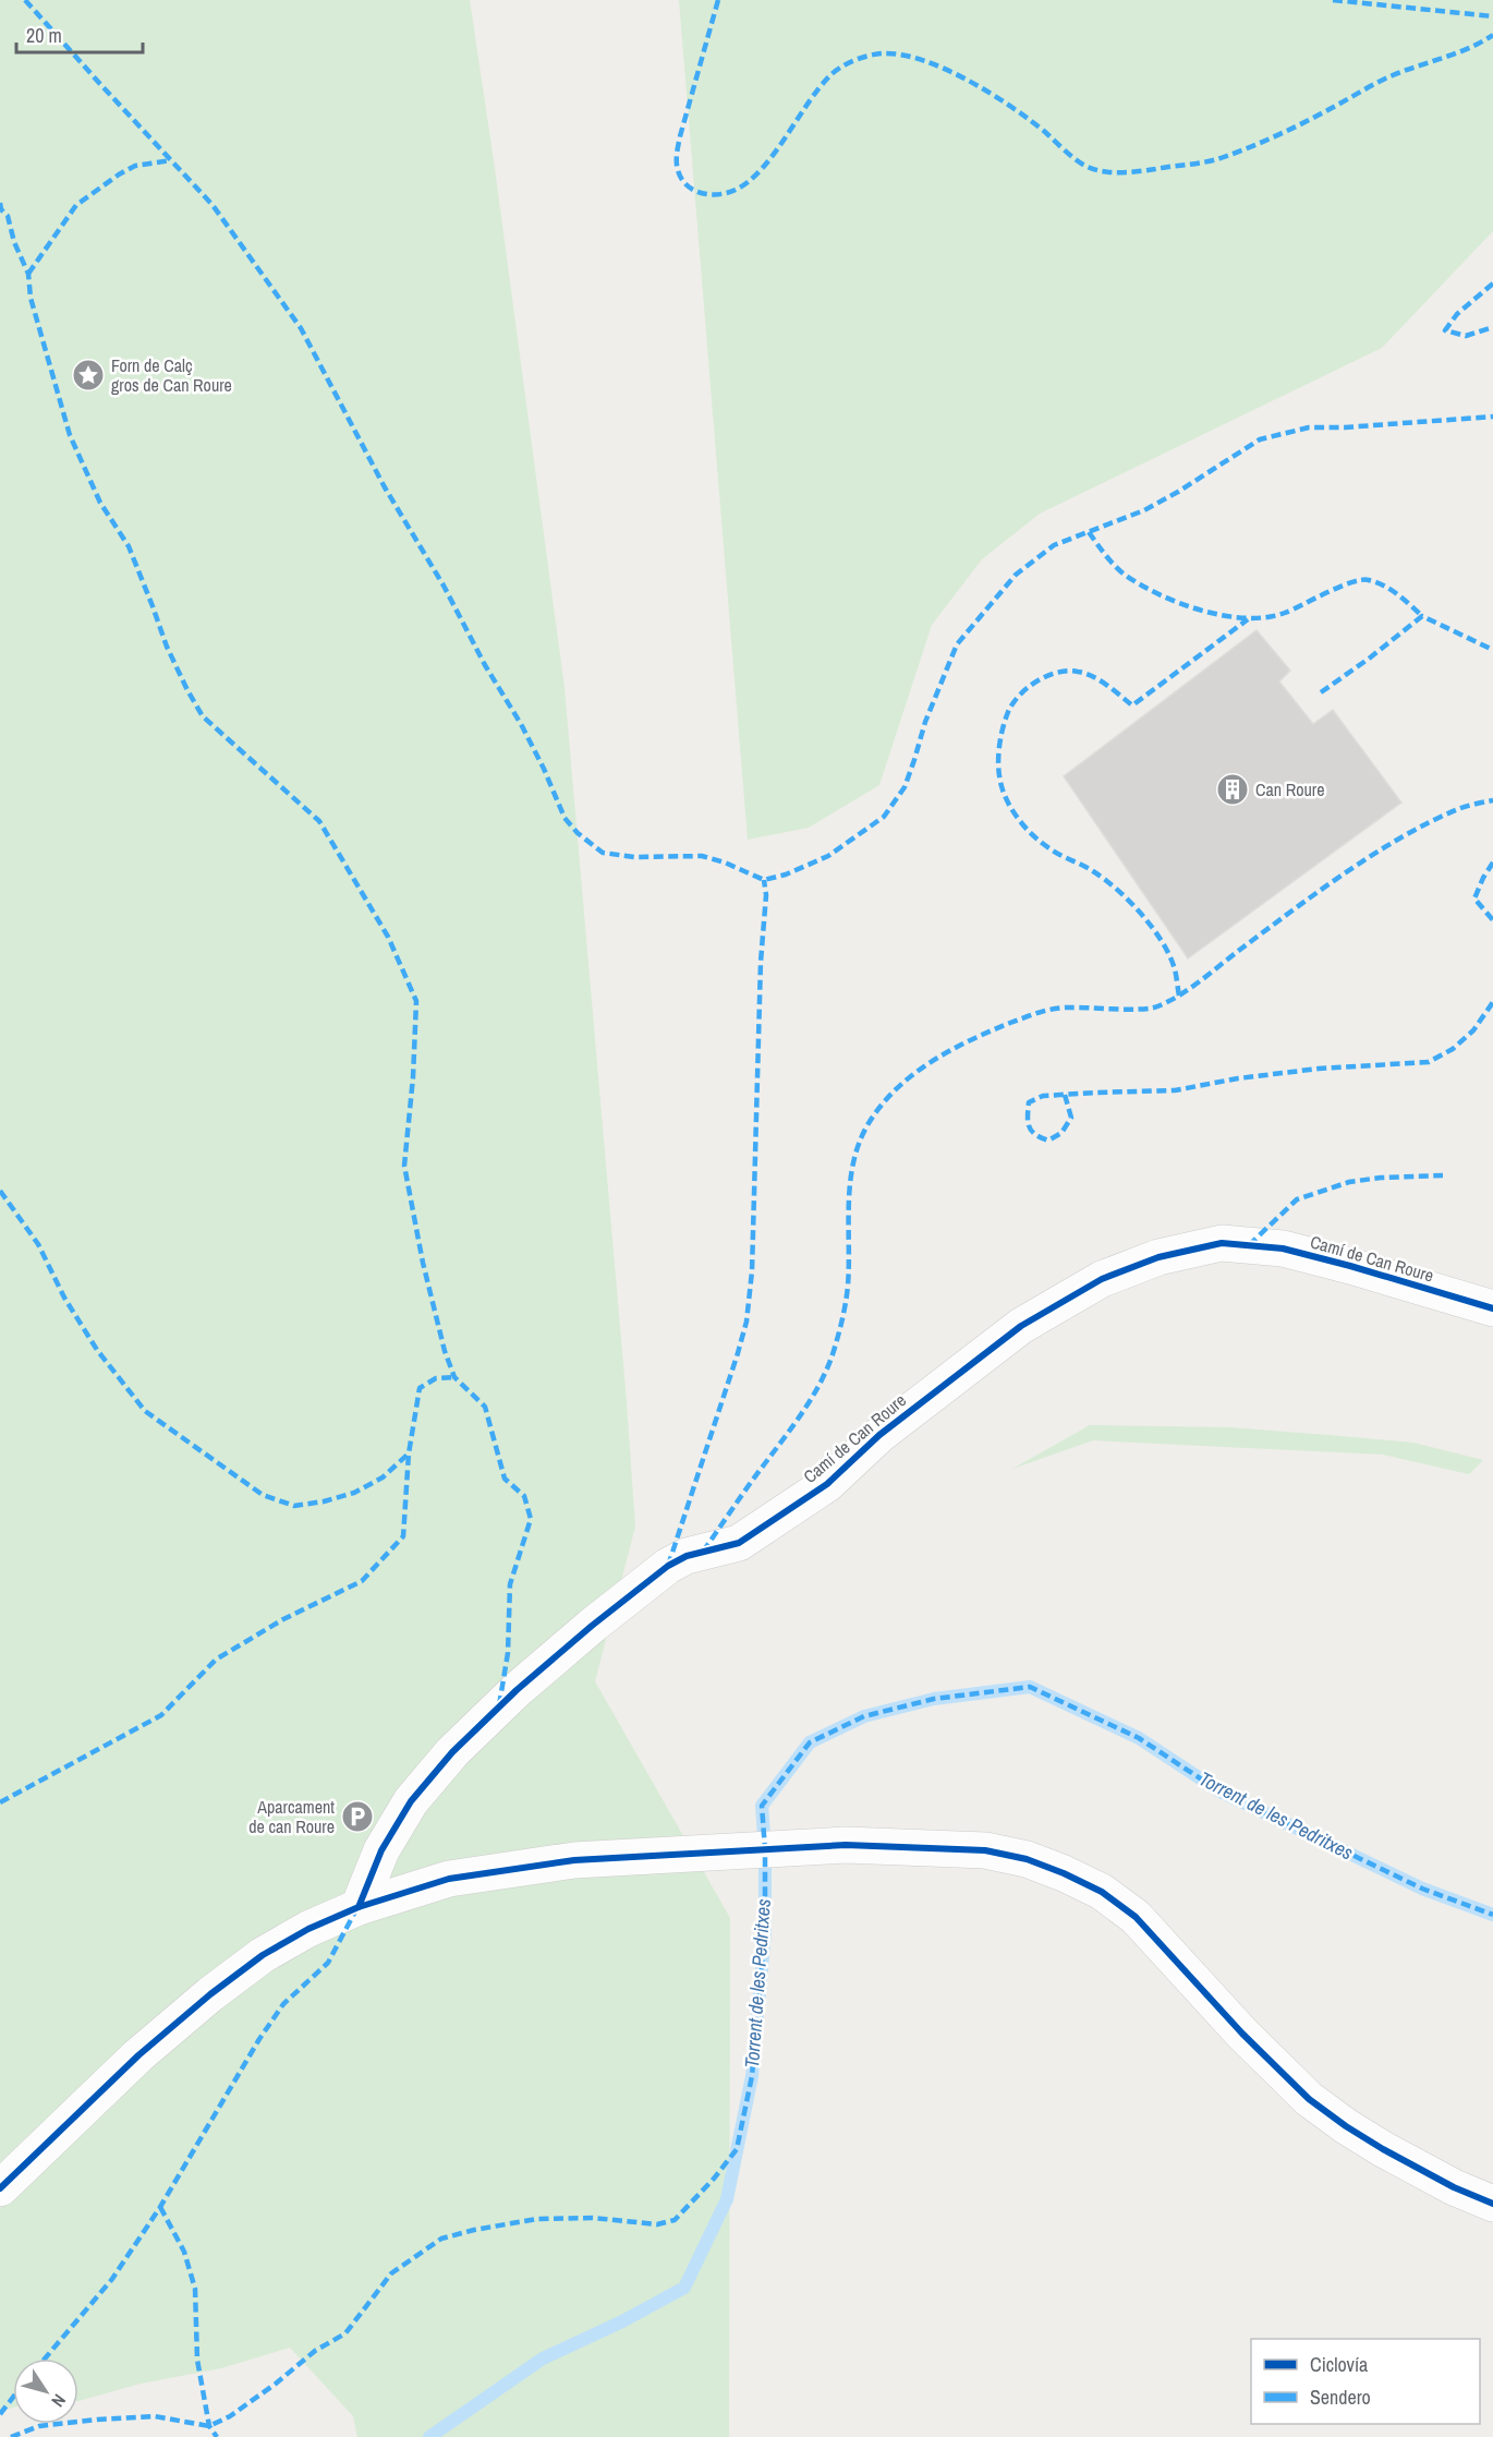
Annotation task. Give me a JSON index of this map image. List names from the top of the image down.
{
  "streets": {
    "street": ["Camí de Can Roure"]
  },
  "water": ["Torrent de les Pedritxes"],
  "places": {
    "place": ["Forn de Calç gros de Can Roure"],
    "building": ["Can Roure"],
    "parking": ["Aparcament de can Roure"]
  },
  "legend": ["Ciclovía", "Sendero"],
  "scale_bar": "20 m",
  "north": "bottom right"
}
